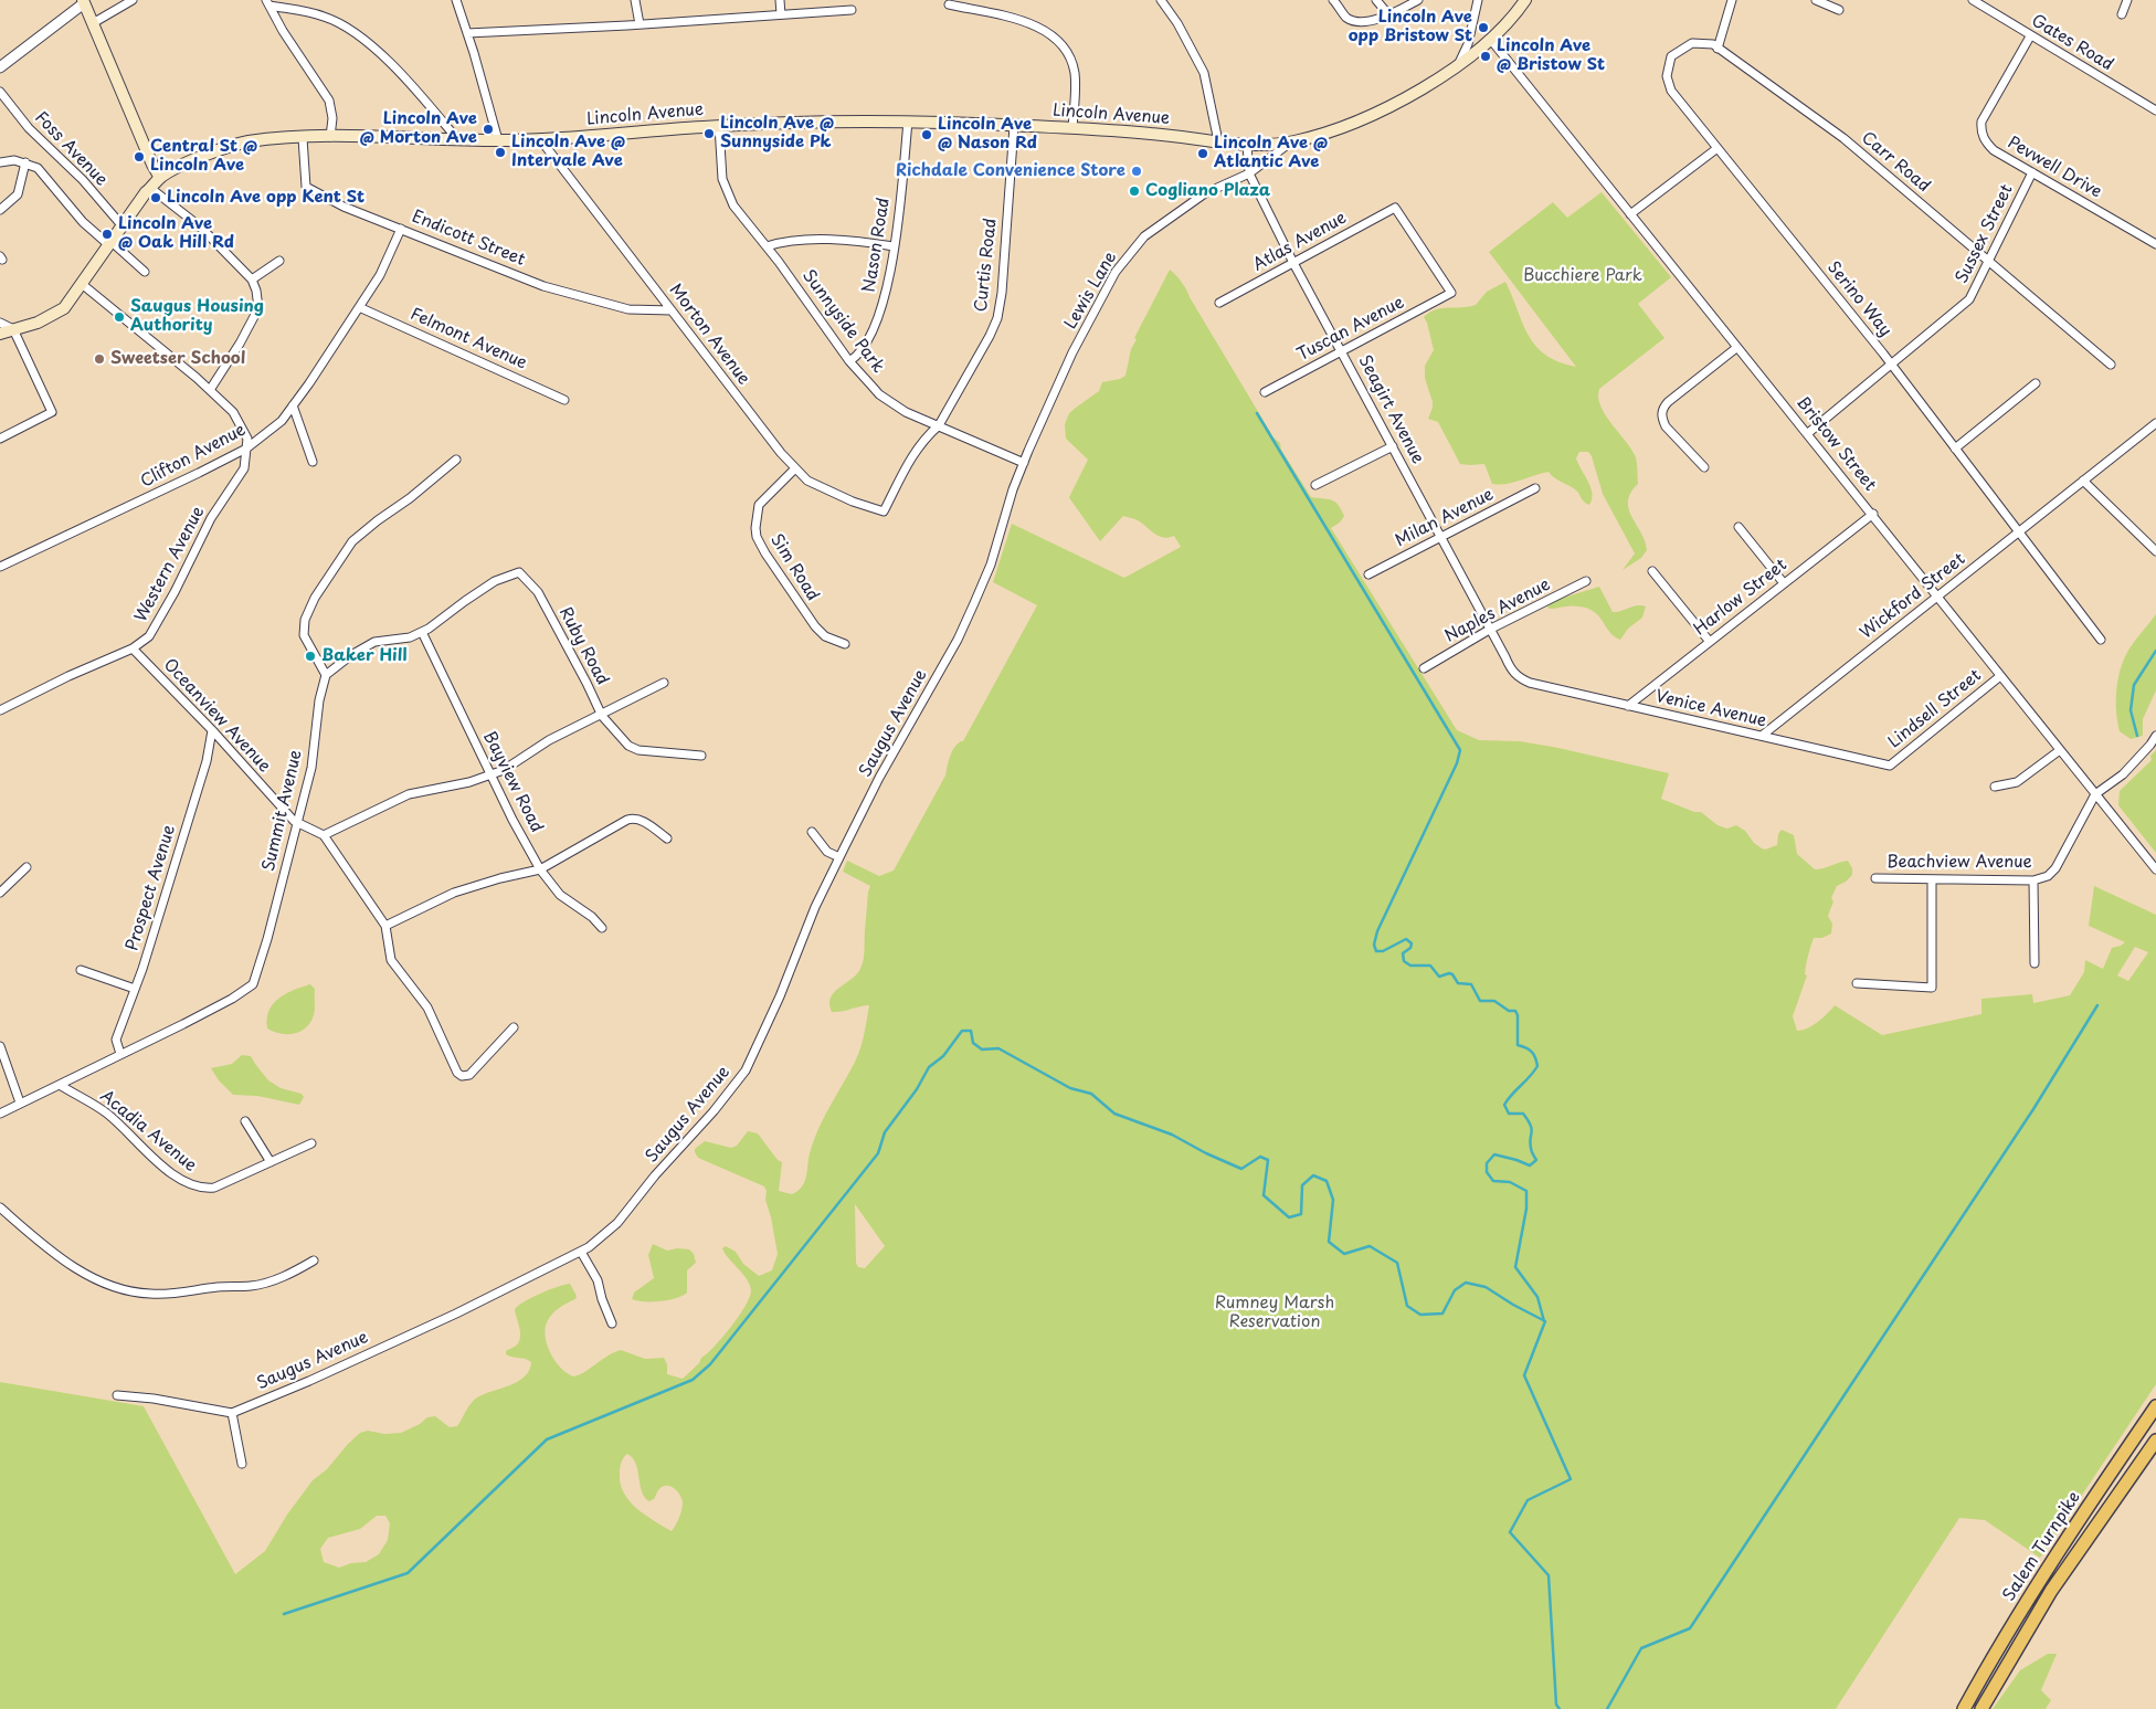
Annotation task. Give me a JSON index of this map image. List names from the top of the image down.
{
  "streets": {
    "main road": ["Lincoln Avenue", "Salem Turnpike"],
    "street": [
      "Gates Road",
      "Foss Avenue",
      "Carr Road",
      "Pevwell Drive",
      "Sussex Street",
      "Endicott Street",
      "Atlas Avenue",
      "Nason Road",
      "Curtis Road",
      "Lewis Lane",
      "Serino Way",
      "Sunnyside Park",
      "Tuscan Avenue",
      "Morton Avenue",
      "Felmont Avenue",
      "Seagirt Avenue",
      "Bristow Street",
      "Clifton Avenue",
      "Milan Avenue",
      "Western Avenue",
      "Sim Road",
      "Wickford Street",
      "Harlow Street",
      "Naples Avenue",
      "Ruby Road",
      "Venice Avenue",
      "Lindsell Street",
      "Oceanview Avenue",
      "Saugus Avenue",
      "Bayview Road",
      "Summit Avenue",
      "Beachview Avenue",
      "Prospect Avenue",
      "Acadia Avenue"
    ]
  },
  "crossings": [
    ["Gates Road", "Pevwell Drive"],
    ["Lincoln Avenue", "Foss Avenue"],
    ["Lincoln Avenue", "Endicott Street"],
    ["Lincoln Avenue", "Nason Road"],
    ["Lincoln Avenue", "Curtis Road"],
    ["Lincoln Avenue", "Lewis Lane"],
    ["Lincoln Avenue", "Sunnyside Park"],
    ["Lincoln Avenue", "Morton Avenue"],
    ["Lincoln Avenue", "Seagirt Avenue"],
    ["Lincoln Avenue", "Bristow Street"],
    ["Carr Road", "Sussex Street"],
    ["Carr Road", "Serino Way"],
    ["Pevwell Drive", "Sussex Street"],
    ["Sussex Street", "Serino Way"],
    ["Sussex Street", "Bristow Street"],
    ["Endicott Street", "Morton Avenue"],
    ["Endicott Street", "Clifton Avenue"],
    ["Atlas Avenue", "Tuscan Avenue"],
    ["Atlas Avenue", "Seagirt Avenue"],
    ["Nason Road", "Sunnyside Park"],
    ["Curtis Road", "Sunnyside Park"],
    ["Curtis Road", "Morton Avenue"],
    ["Lewis Lane", "Sunnyside Park"],
    ["Lewis Lane", "Seagirt Avenue"],
    ["Lewis Lane", "Saugus Avenue"],
    ["Serino Way", "Wickford Street"],
    ["Sunnyside Park", "Saugus Avenue"],
    ["Tuscan Avenue", "Seagirt Avenue"],
    ["Morton Avenue", "Sim Road"],
    ["Felmont Avenue", "Clifton Avenue"],
    ["Seagirt Avenue", "Milan Avenue"],
    ["Seagirt Avenue", "Naples Avenue"],
    ["Seagirt Avenue", "Venice Avenue"],
    ["Bristow Street", "Wickford Street"],
    ["Bristow Street", "Harlow Street"],
    ["Bristow Street", "Lindsell Street"],
    ["Bristow Street", "Beachview Avenue"],
    ["Clifton Avenue", "Western Avenue"],
    ["Western Avenue", "Oceanview Avenue"],
    ["Wickford Street", "Venice Avenue"],
    ["Harlow Street", "Venice Avenue"],
    ["Ruby Road", "Bayview Road"],
    ["Venice Avenue", "Lindsell Street"],
    ["Oceanview Avenue", "Summit Avenue"],
    ["Oceanview Avenue", "Prospect Avenue"],
    ["Summit Avenue", "Prospect Avenue"],
    ["Summit Avenue", "Acadia Avenue"]
  ],
  "parks": ["Bucchiere Park", "Rumney Marsh Reservation"],
  "places": [
    "Lincoln Ave opp Bristow St",
    "Lincoln Ave @ Bristow St",
    "Lincoln Ave @ Morton Ave",
    "Lincoln Ave @ Sunnyside Pk",
    "Lincoln Ave @ Nason Rd",
    "Lincoln Ave @ Intervale Ave",
    "Lincoln Ave @ Atlantic Ave",
    "Central St @ Lincoln Ave",
    "Richdale Convenience Store",
    "Cogliano Plaza",
    "Lincoln Ave opp Kent St",
    "Lincoln Ave @ Oak Hill Rd",
    "Saugus Housing Authority",
    "Sweetser School",
    "Baker Hill"
  ]
}
